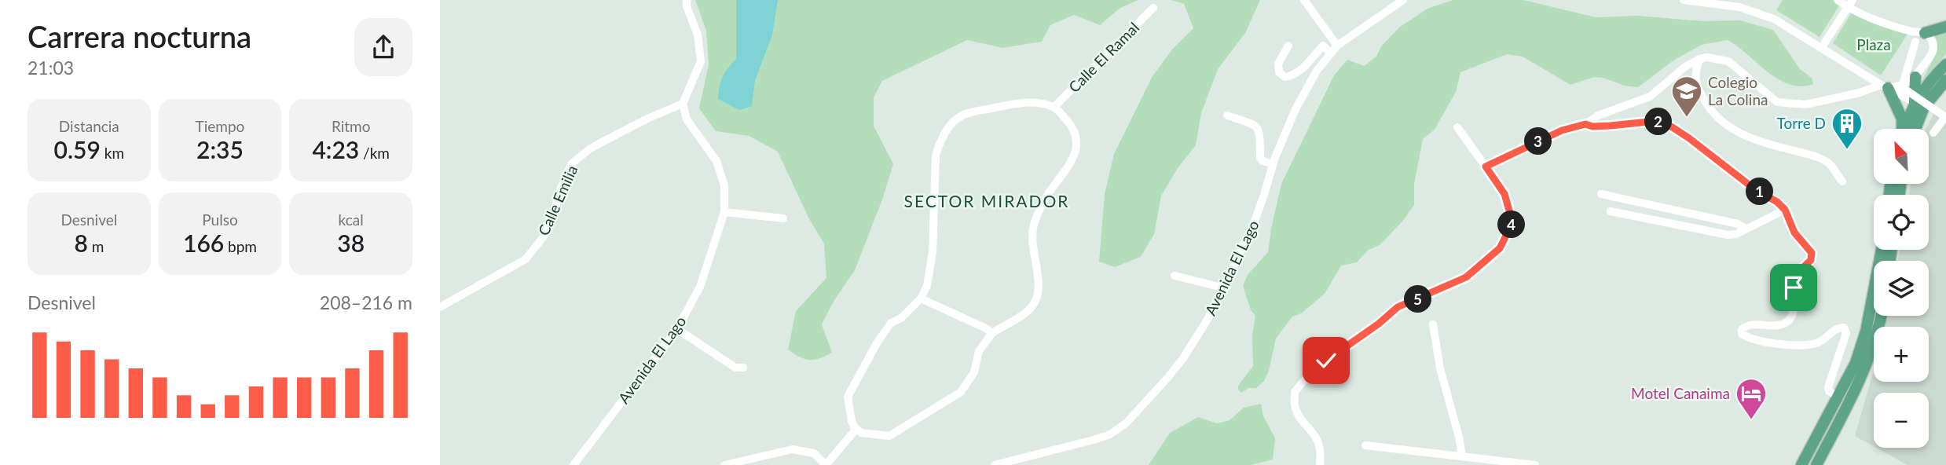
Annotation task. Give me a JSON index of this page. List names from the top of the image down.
{
  "streets": {
    "street": ["Calle El Ramal", "Calle Emilia", "Avenida El Lago"]
  },
  "crossings": [
    ["Calle Emilia", "Avenida El Lago"]
  ],
  "districts": ["SECTOR MIRADOR"],
  "parks": ["Plaza"],
  "places": {
    "school or university": ["Colegio La Colina"],
    "building": ["Torre D"],
    "hotel": ["Motel Canaima"]
  },
  "north": "top left",
  "page": {
    "heading": ["Carrera nocturna", "21:03"],
    "stats": [
      ["Distancia", "0.59 km"],
      ["Tiempo", "2:35"],
      ["Ritmo", "4:23 /km"],
      ["Desnivel", "8 m"],
      ["Pulso", "166 bpm"],
      ["kcal", "38"]
    ],
    "pins": [
      "2",
      "3",
      "1",
      "4",
      "5"
    ],
    "map_buttons": ["+", "−"],
    "chart": ["Desnivel", "208–216 m"]
  }
}
